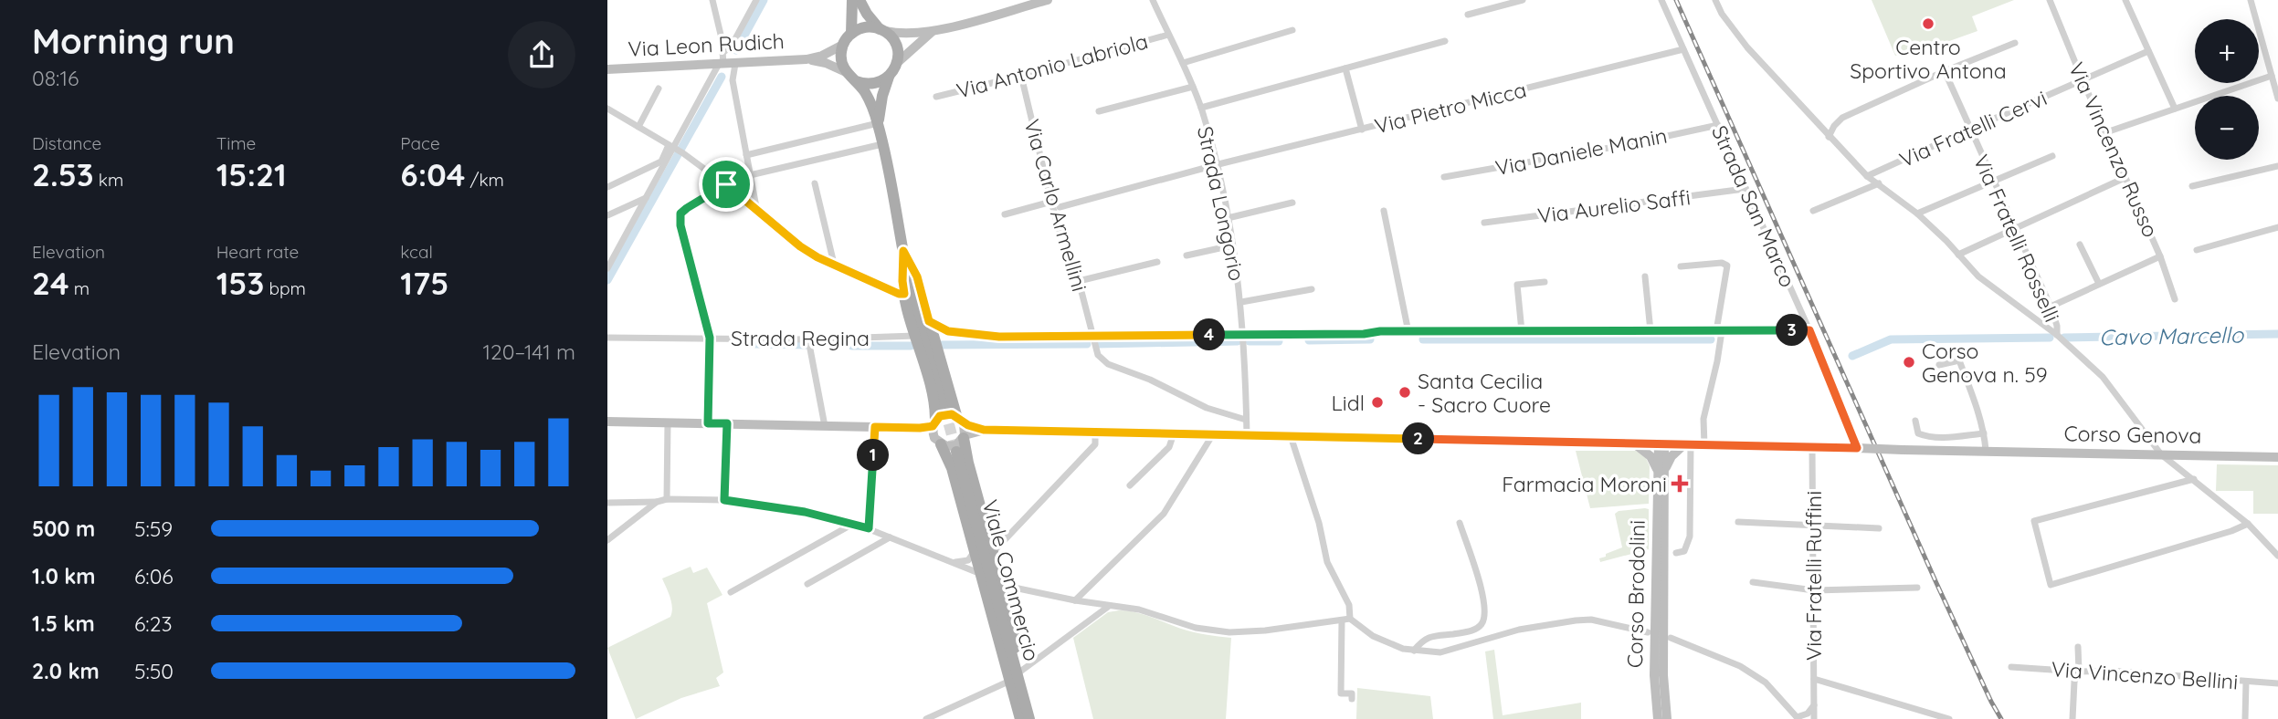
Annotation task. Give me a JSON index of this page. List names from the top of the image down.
{
  "streets": {
    "main road": [
      "Via Leon Rudich",
      "Corso Genova",
      "Viale Commercio",
      "Corso Brodolini"
    ],
    "street": [
      "Via Antonio Labriola",
      "Via Pietro Micca",
      "Via Fratelli Cervi",
      "Via Vincenzo Russo",
      "Via Daniele Manin",
      "Strada Longorio",
      "Via Carlo Armellini",
      "Via Aurelio Saffi",
      "Strada San Marco",
      "Via Fratelli Rosselli",
      "Strada Regina",
      "Via Fratelli Ruffini",
      "Via Vincenzo Bellini"
    ]
  },
  "crossings": [
    ["Via Antonio Labriola", "Strada Longorio"],
    ["Via Antonio Labriola", "Via Carlo Armellini"],
    ["Via Pietro Micca", "Strada Longorio"],
    ["Via Pietro Micca", "Strada San Marco"],
    ["Via Fratelli Cervi", "Via Vincenzo Russo"],
    ["Via Fratelli Cervi", "Via Fratelli Rosselli"],
    ["Via Daniele Manin", "Strada San Marco"],
    ["Strada Longorio", "Via Carlo Armellini"],
    ["Strada Longorio", "Corso Genova"],
    ["Via Aurelio Saffi", "Strada San Marco"],
    ["Strada San Marco", "Corso Genova"],
    ["Corso Genova", "Via Fratelli Ruffini"],
    ["Corso Genova", "Corso Brodolini"]
  ],
  "water": ["Cavo Marcello"],
  "places": {
    "other": [
      "Centro Sportivo Antona",
      "Corso Genova n. 59",
      "Santa Cecilia - Sacro Cuore",
      "Lidl"
    ],
    "health": ["Farmacia Moroni"]
  },
  "page": {
    "heading": ["Morning run", "08:16"],
    "map_buttons": ["+", "−"],
    "stats": [
      ["Distance", "2.53 km"],
      ["Time", "15:21"],
      ["Pace", "6:04 /km"],
      ["Elevation", "24 m"],
      ["Heart rate", "153 bpm"],
      ["kcal", "175"]
    ],
    "pins": [
      "3",
      "4",
      "2",
      "1"
    ],
    "chart": ["Elevation", "120–141 m"],
    "list": [
      {
        "name": "500 m",
        "note": "5:59"
      },
      {
        "name": "1.0 km",
        "note": "6:06"
      },
      {
        "name": "1.5 km",
        "note": "6:23"
      },
      {
        "name": "2.0 km",
        "note": "5:50"
      }
    ]
  }
}
